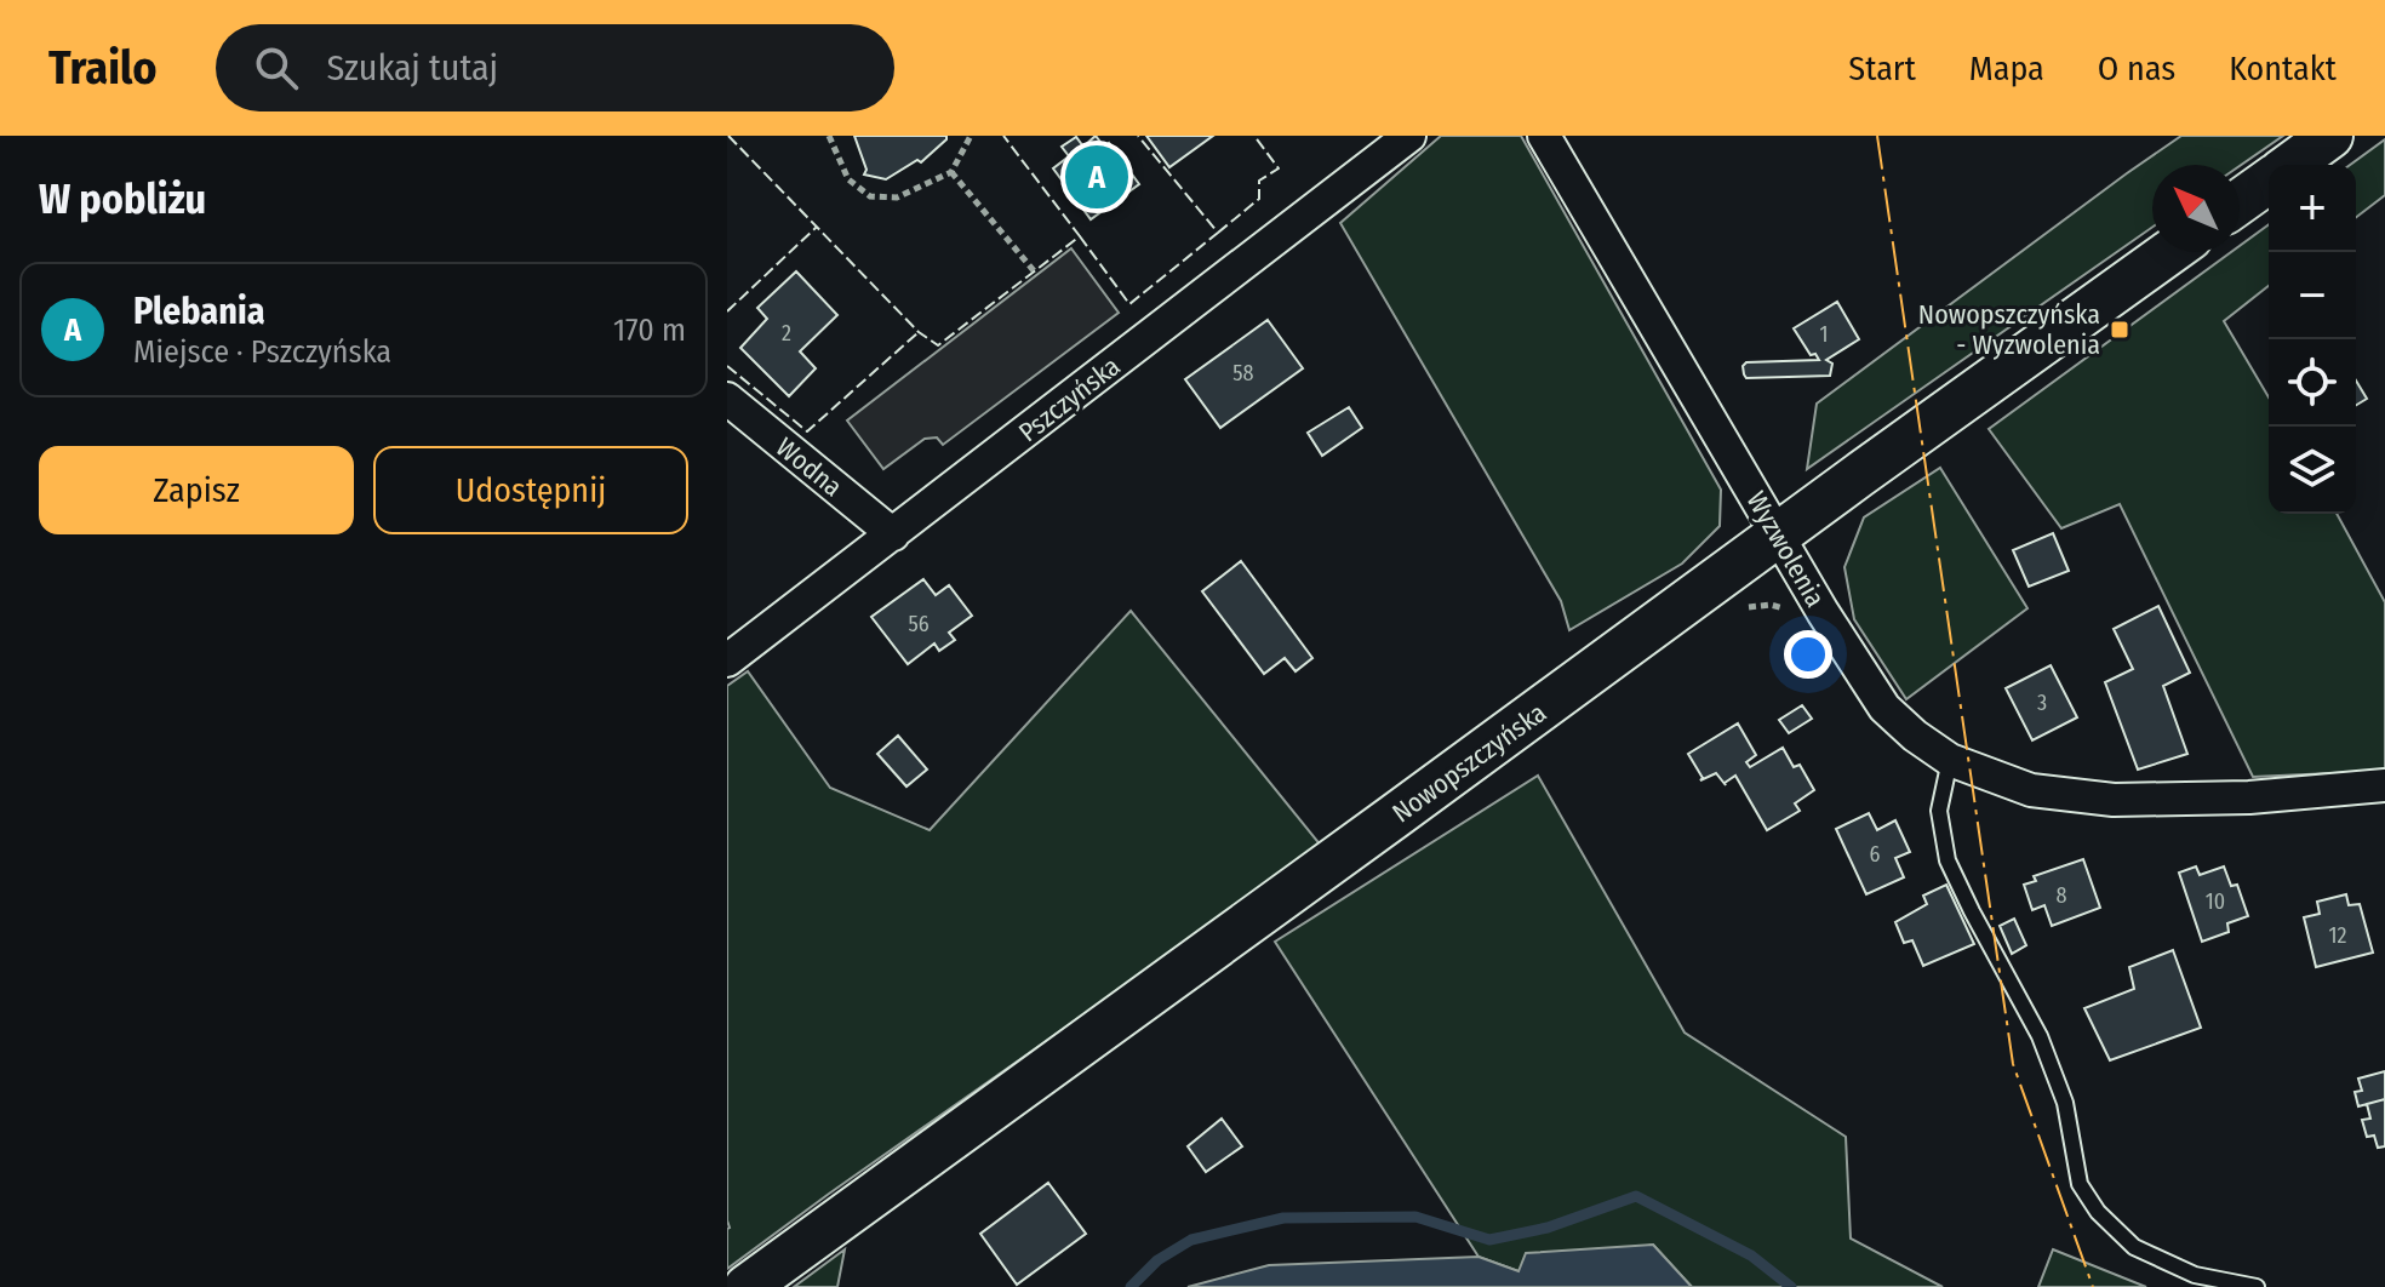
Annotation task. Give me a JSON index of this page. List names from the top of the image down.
{
  "streets": {
    "main road": ["Nowopszczyńska"],
    "street": ["Pszczyńska", "Wodna", "Wyzwolenia"]
  },
  "crossings": [
    ["Pszczyńska", "Wodna"],
    ["Wyzwolenia", "Nowopszczyńska"]
  ],
  "places": {
    "transit": ["Nowopszczyńska - Wyzwolenia"]
  },
  "house_numbers": [
    "2",
    "1",
    "58",
    "56",
    "3",
    "6",
    "8",
    "10",
    "12"
  ],
  "north": "top left",
  "page": {
    "header": "Trailo",
    "search": "Szukaj tutaj",
    "nav": [
      "Start",
      "Mapa",
      "O nas",
      "Kontakt"
    ],
    "heading": "W pobliżu",
    "pins": "A",
    "map_buttons": ["+", "−"],
    "list": [
      {
        "mark": "A",
        "name": "Plebania",
        "note": "Miejsce · Pszczyńska",
        "value": "170 m"
      }
    ],
    "buttons": ["Zapisz", "Udostępnij"]
  }
}
